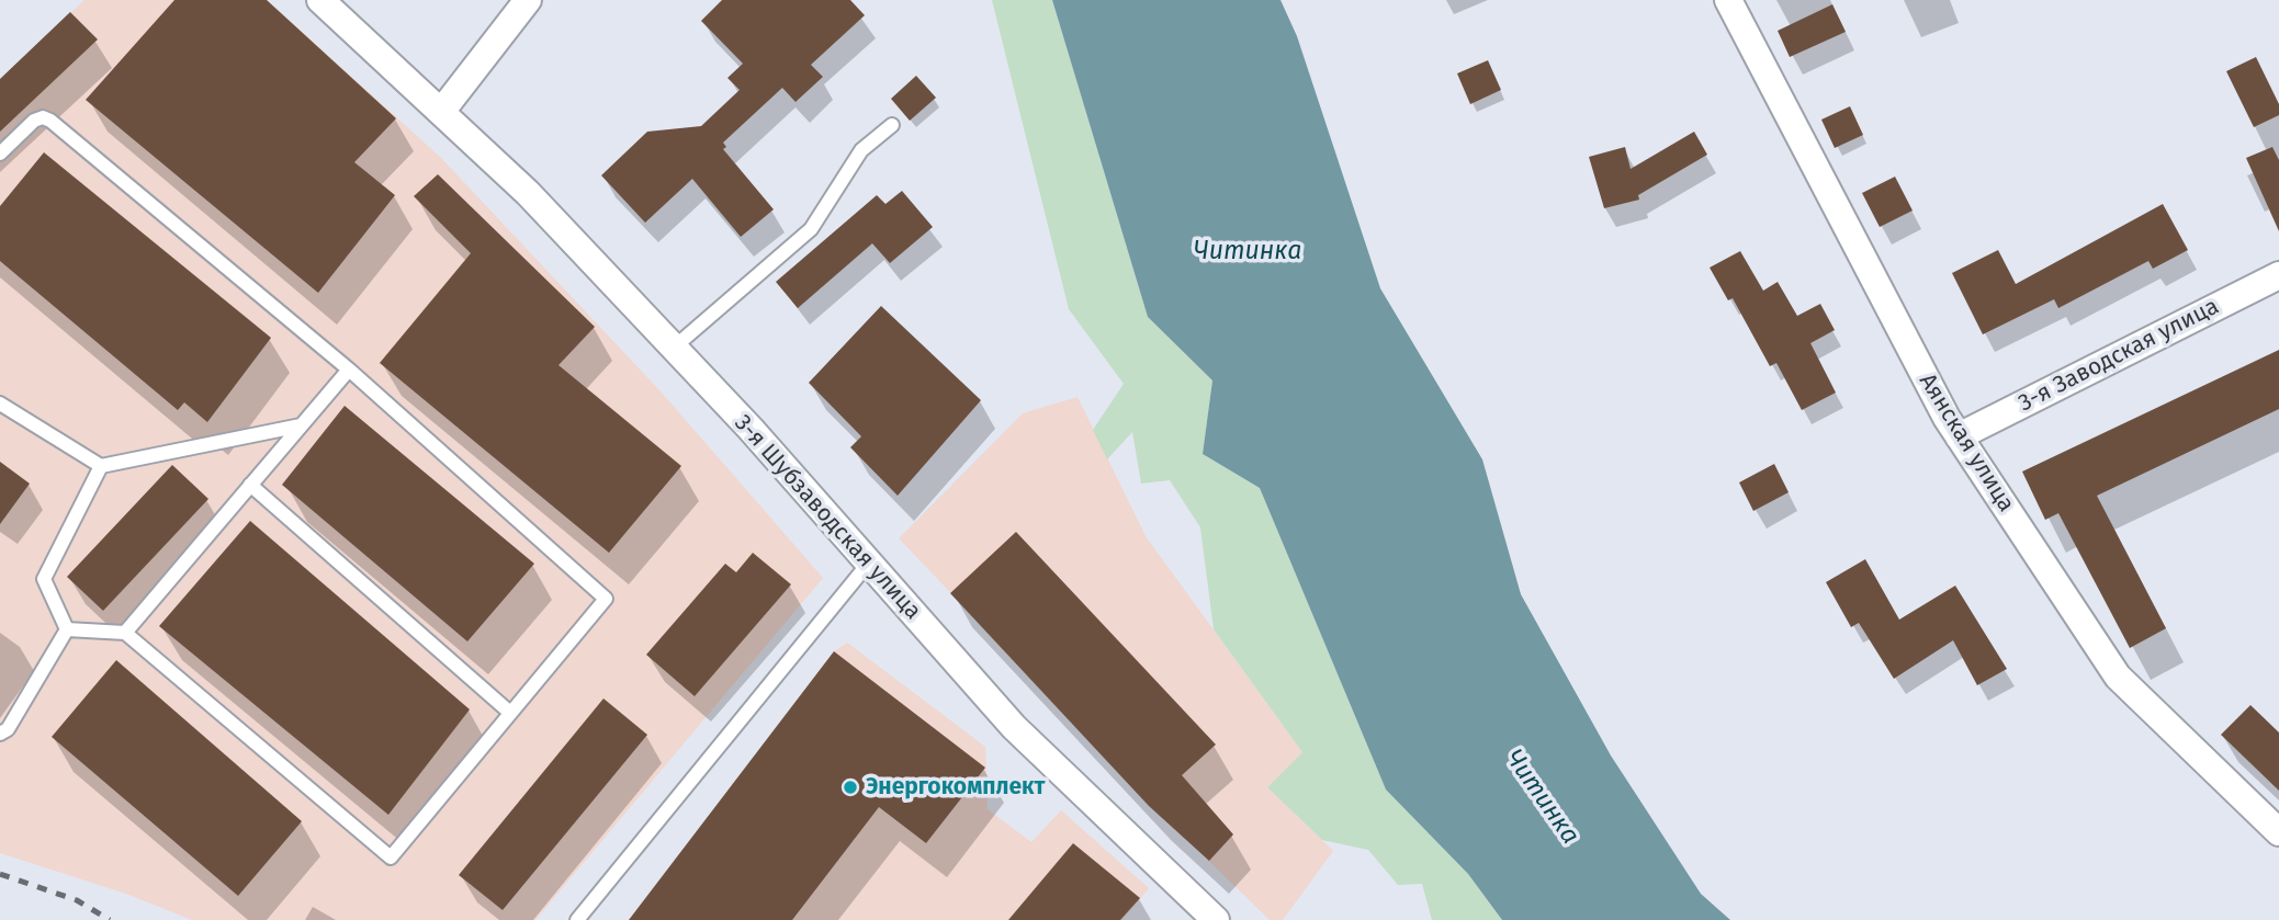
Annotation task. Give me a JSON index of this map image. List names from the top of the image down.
{
  "streets": {
    "street": ["3-я Заводская улица", "Аянская улица", "3-я Шубзаводская улица"]
  },
  "crossings": [
    ["3-я Заводская улица", "Аянская улица"]
  ],
  "water": ["Читинка"],
  "places": ["Энергокомплект"]
}
